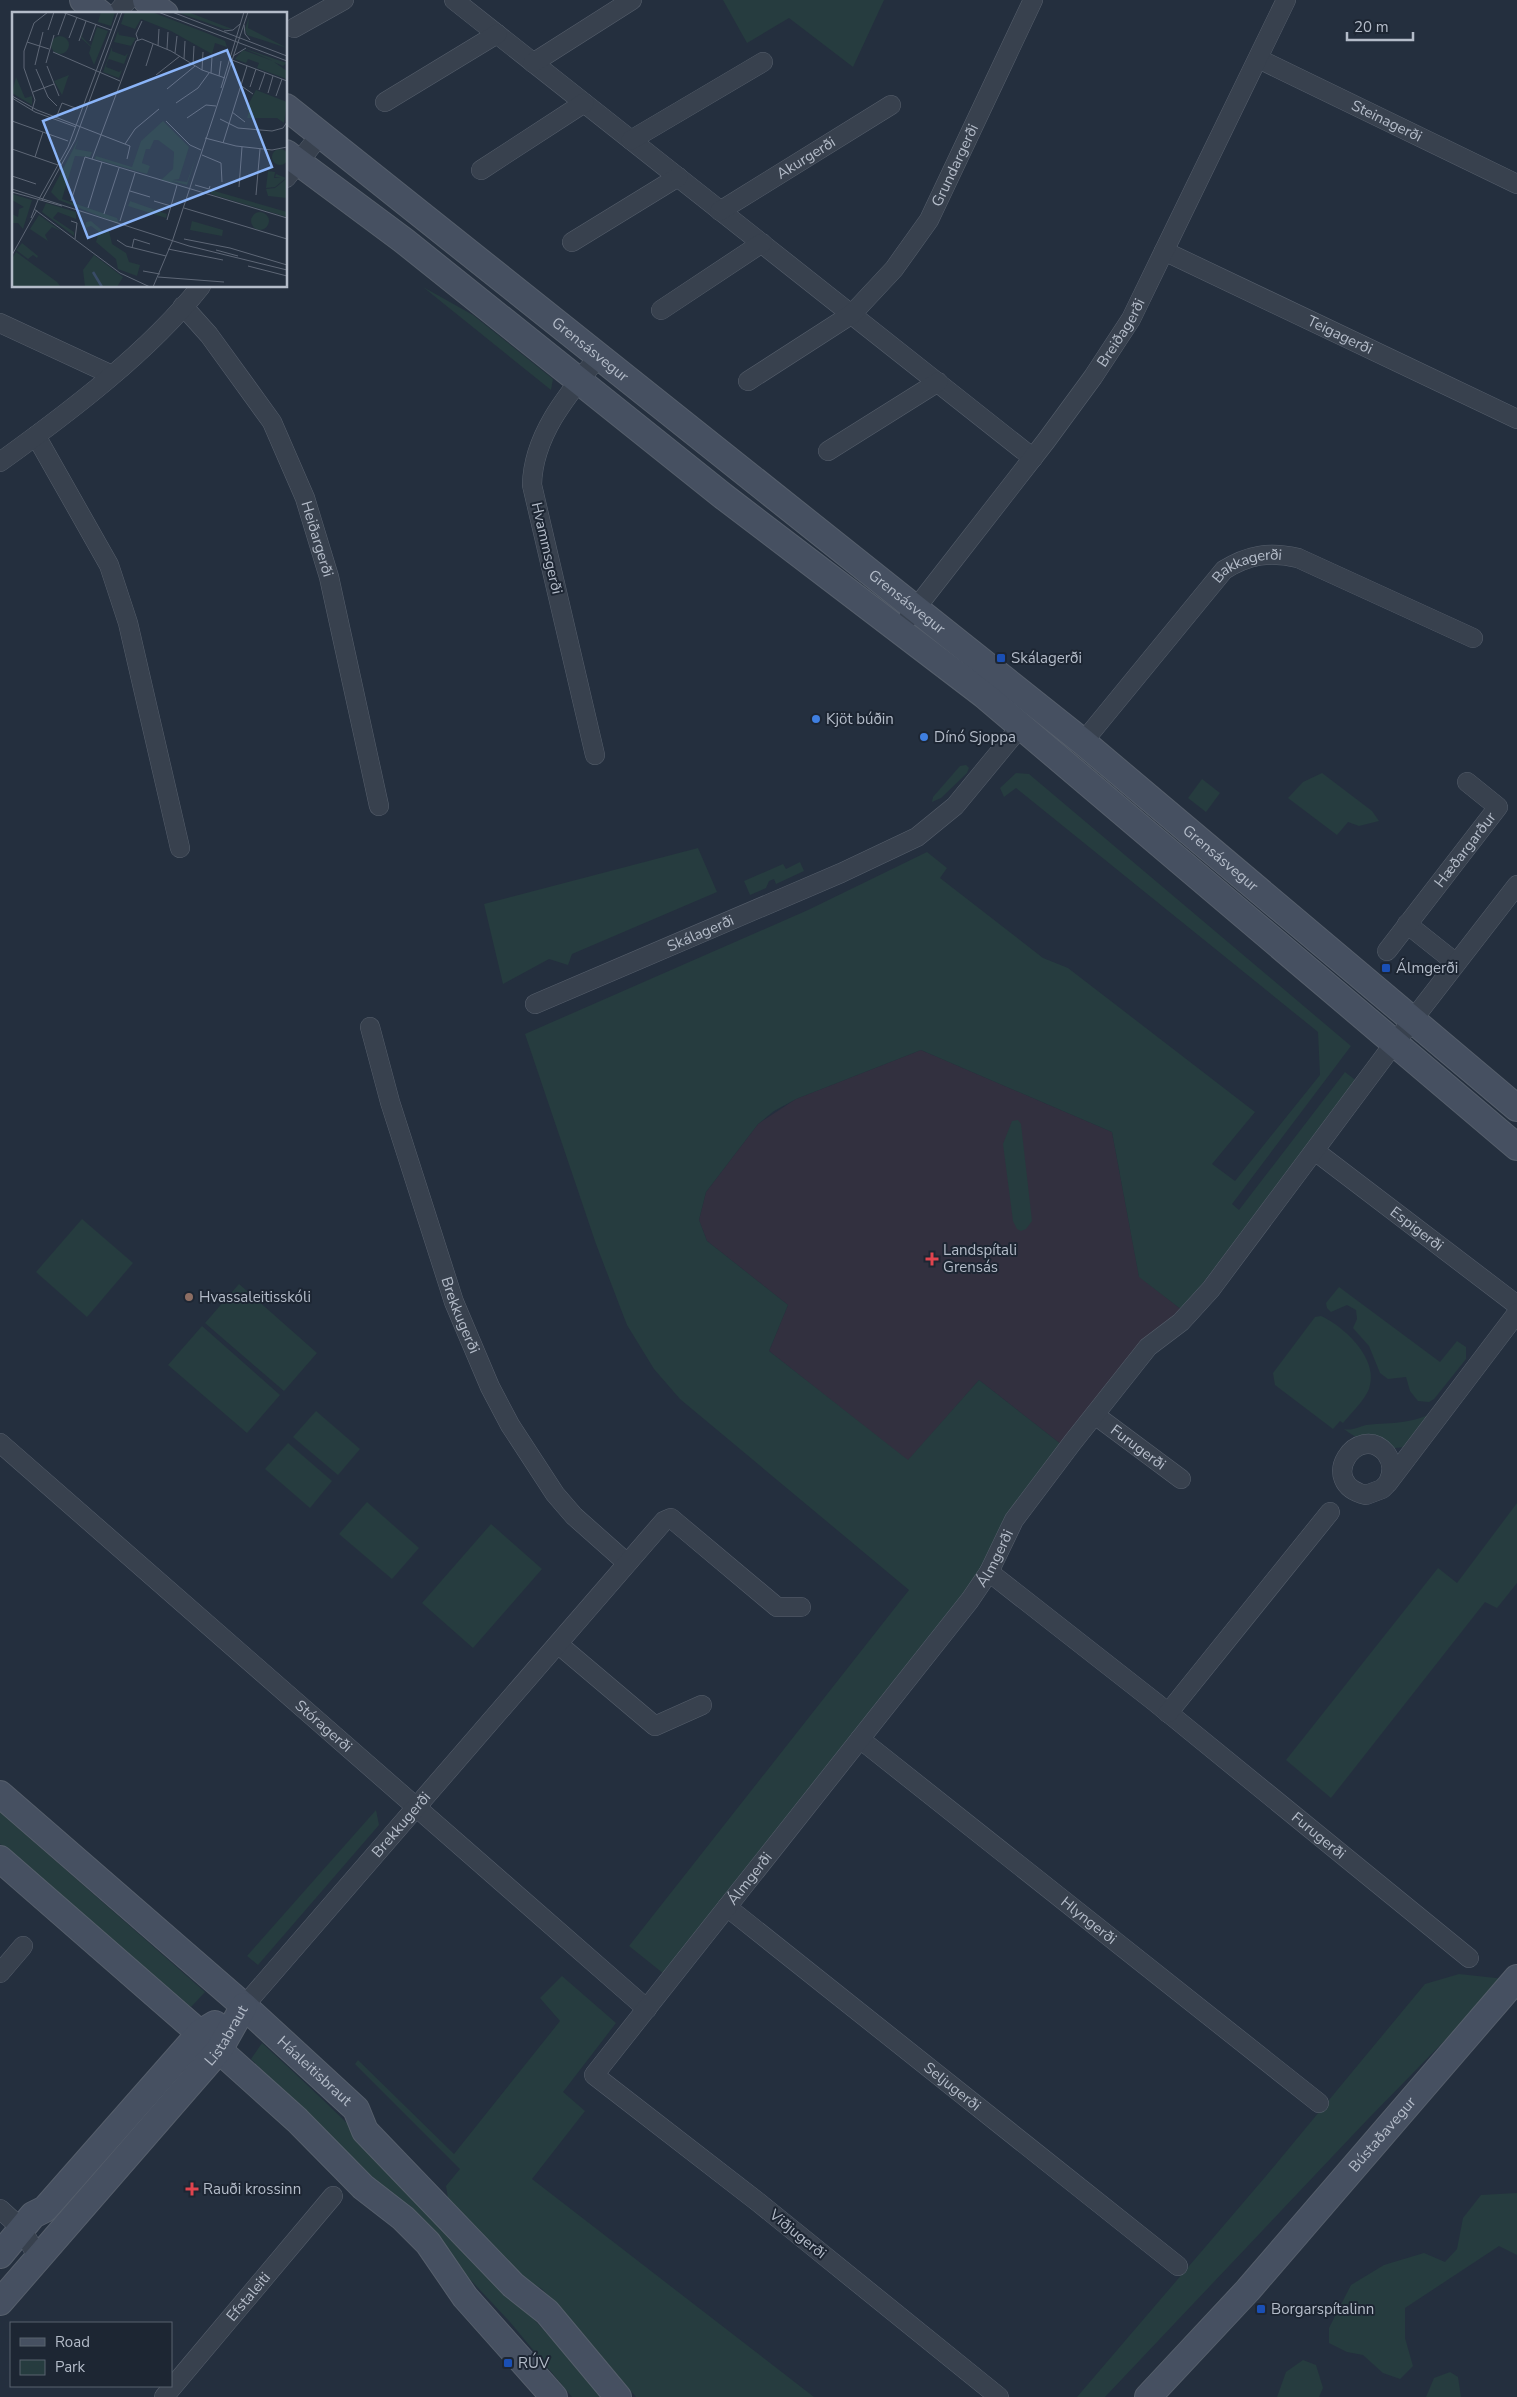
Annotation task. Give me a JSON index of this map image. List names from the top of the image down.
{
  "streets": {
    "main road": [
      "Grensásvegur",
      "Listabraut",
      "Háaleitisbraut",
      "Bústaðavegur"
    ],
    "street": [
      "Steinagerði",
      "Akurgerði",
      "Grundargerði",
      "Breiðagerði",
      "Teigagerði",
      "Heiðargerði",
      "Hvammsgerði",
      "Bakkagerði",
      "Hæðargarður",
      "Skálagerði",
      "Espigerði",
      "Brekkugerði",
      "Furugerði",
      "Álmgerði",
      "Stóragerði",
      "Hlyngerði",
      "Seljugerði",
      "Viðjugerði",
      "Efstaleiti"
    ]
  },
  "crossings": [
    ["Steinagerði", "Breiðagerði"],
    ["Breiðagerði", "Teigagerði"],
    ["Breiðagerði", "Grensásvegur"],
    ["Grensásvegur", "Hvammsgerði"],
    ["Grensásvegur", "Bakkagerði"],
    ["Grensásvegur", "Skálagerði"],
    ["Grensásvegur", "Álmgerði"],
    ["Espigerði", "Álmgerði"],
    ["Brekkugerði", "Stóragerði"],
    ["Brekkugerði", "Listabraut"],
    ["Brekkugerði", "Háaleitisbraut"],
    ["Furugerði", "Álmgerði"],
    ["Álmgerði", "Stóragerði"],
    ["Álmgerði", "Hlyngerði"],
    ["Álmgerði", "Seljugerði"],
    ["Álmgerði", "Viðjugerði"],
    ["Listabraut", "Háaleitisbraut"]
  ],
  "places": {
    "transit": [
      "Skálagerði",
      "Álmgerði",
      "Borgarspítalinn",
      "RÚV"
    ],
    "other": ["Kjöt búðin", "Dínó Sjoppa", "Hvassaleitisskóli"],
    "health": ["Landspítali Grensás", "Rauði krossinn"]
  },
  "legend": ["Road", "Park"],
  "scale_bar": "20 m"
}
